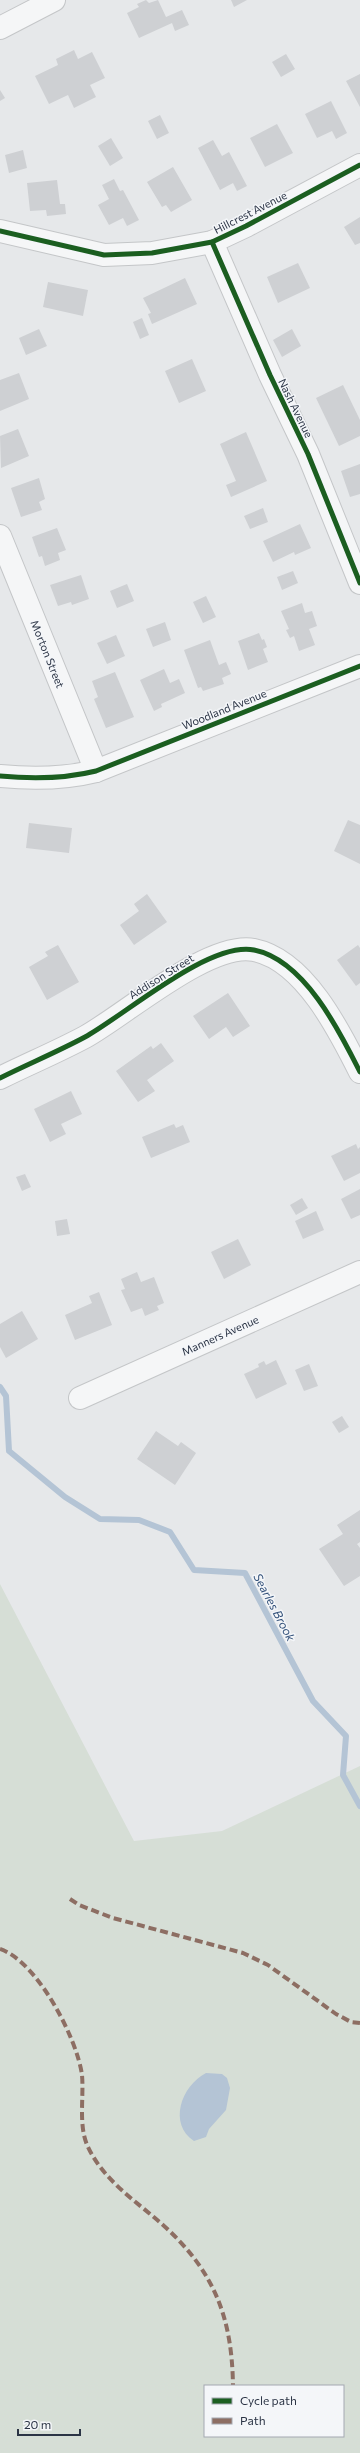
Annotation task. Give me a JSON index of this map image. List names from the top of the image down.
{
  "streets": {
    "street": [
      "Hillcrest Avenue",
      "Nash Avenue",
      "Morton Street",
      "Woodland Avenue",
      "Addison Street",
      "Manners Avenue"
    ]
  },
  "crossings": [
    ["Hillcrest Avenue", "Nash Avenue"],
    ["Morton Street", "Woodland Avenue"]
  ],
  "water": ["Searles Brook"],
  "legend": ["Cycle path", "Path"],
  "scale_bar": "20 m"
}
